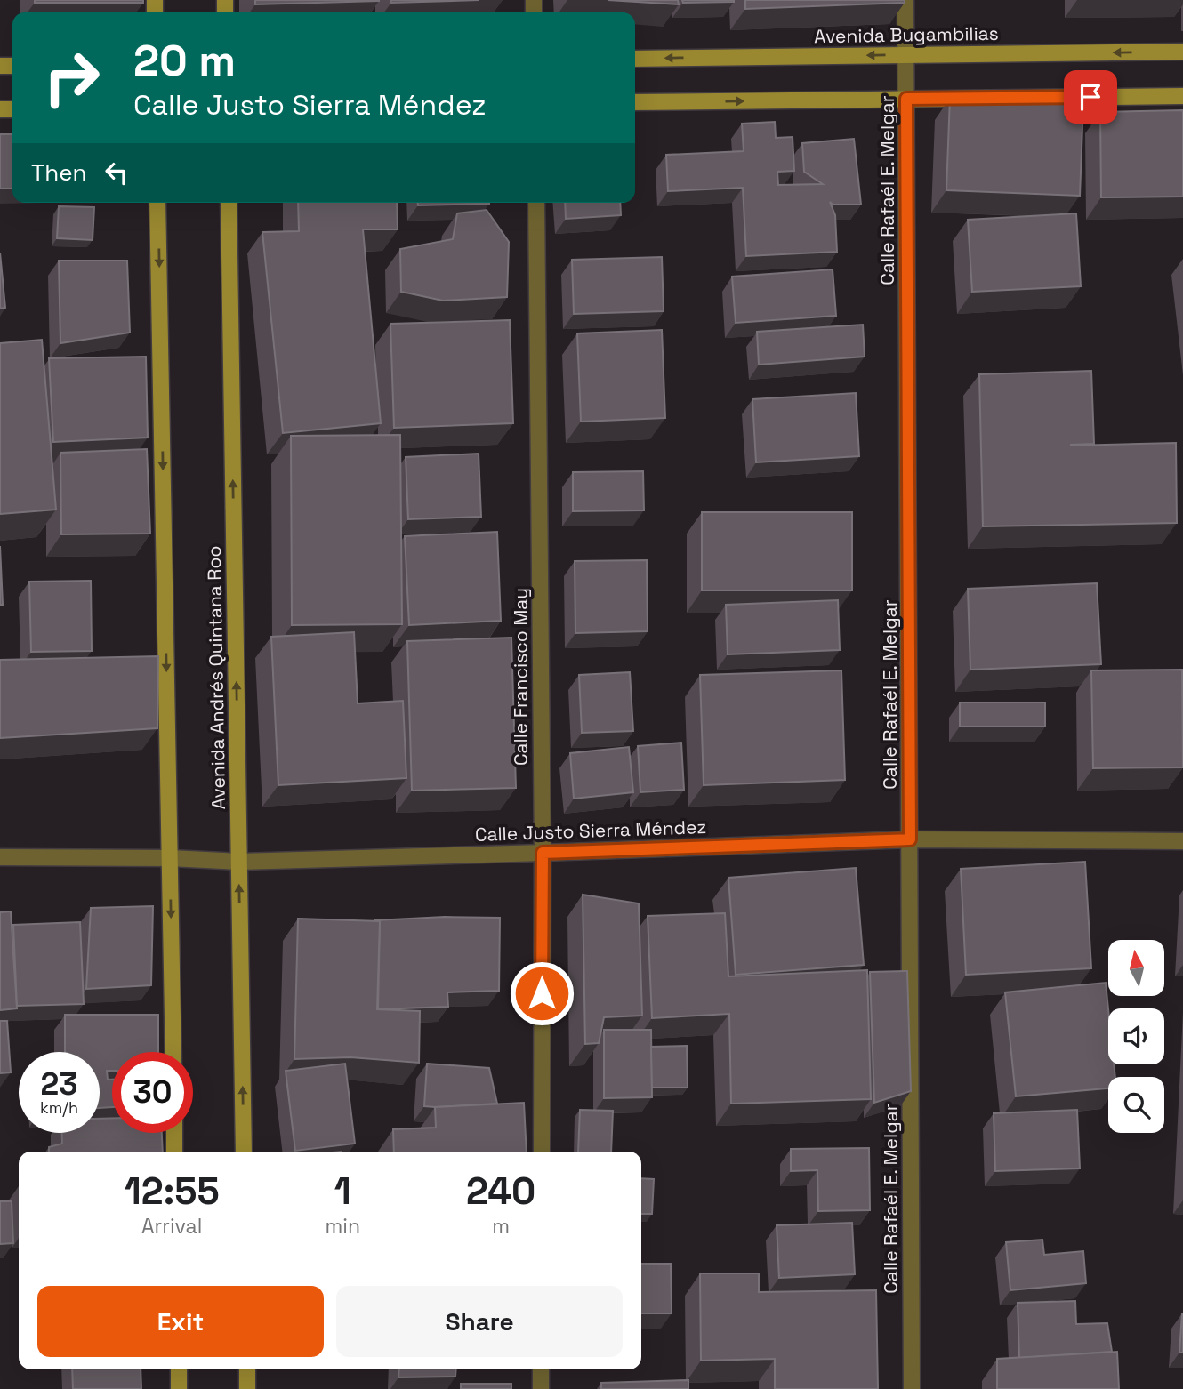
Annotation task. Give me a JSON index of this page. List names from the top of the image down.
{
  "streets": {
    "main road": ["Avenida Bugambilias", "Avenida Andrés Quintana Roo"],
    "street": ["Calle Rafaél E. Melgar", "Calle Francisco May", "Calle Justo Sierra Méndez"]
  },
  "crossings": [
    ["Avenida Bugambilias", "Calle Rafaél E. Melgar"],
    ["Calle Rafaél E. Melgar", "Calle Justo Sierra Méndez"],
    ["Calle Francisco May", "Calle Justo Sierra Méndez"],
    ["Avenida Andrés Quintana Roo", "Calle Justo Sierra Méndez"]
  ],
  "north": "top",
  "page": {
    "turn": ["20 m", "Calle Justo Sierra Méndez"],
    "then": "Then",
    "speed": "23 km/h",
    "limit": "30",
    "eta": [
      "12:55",
      "Arrival",
      "1",
      "min",
      "240",
      "m"
    ],
    "buttons": ["Exit", "Share"]
  }
}
